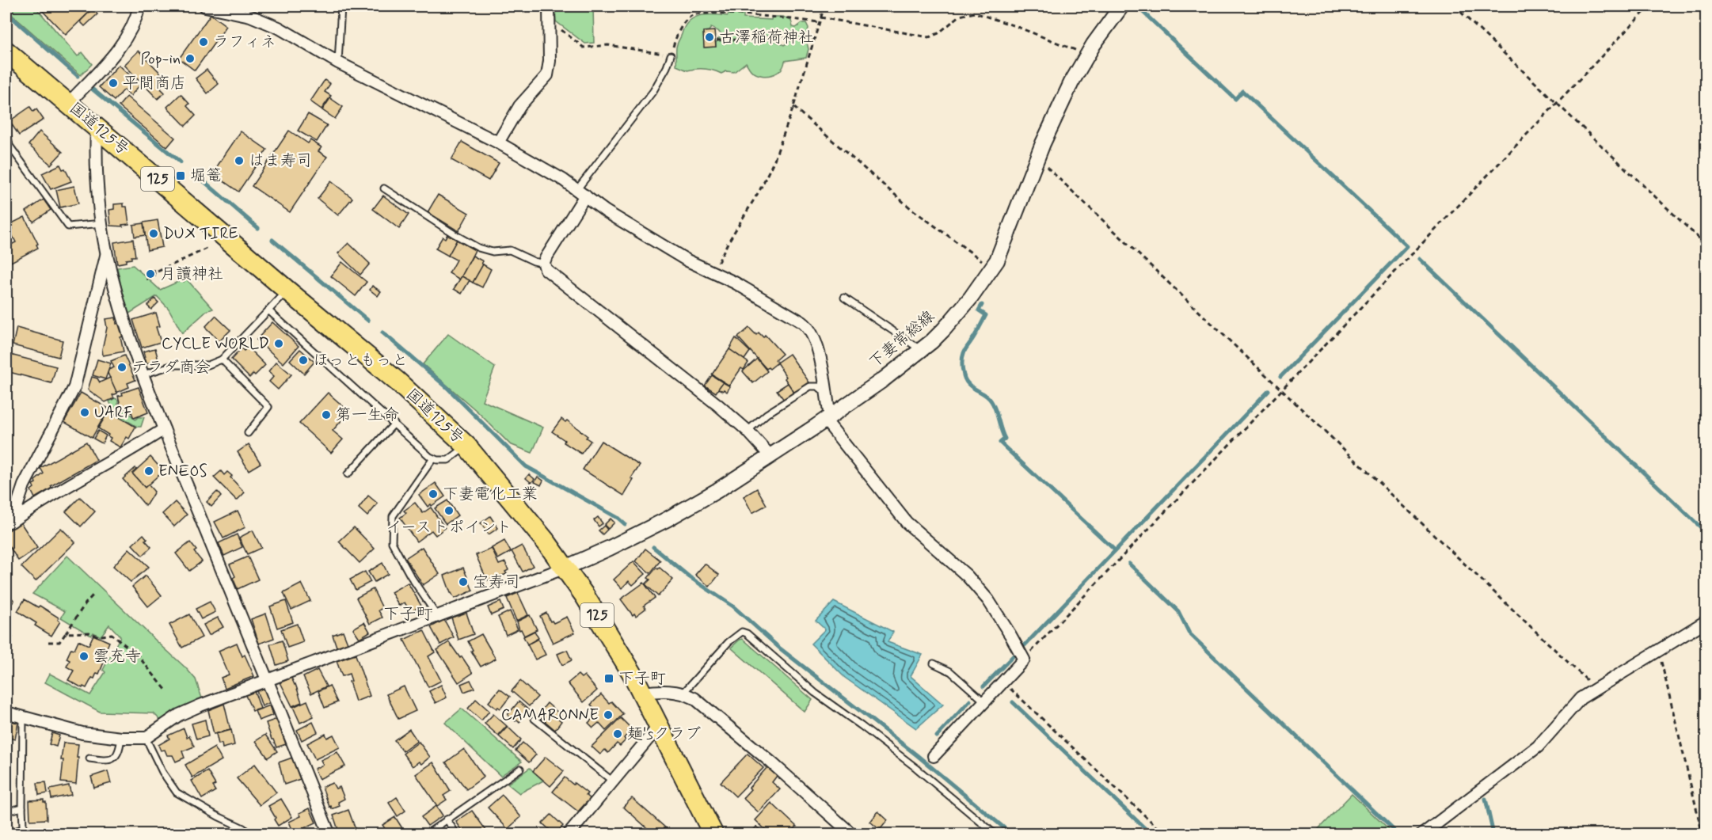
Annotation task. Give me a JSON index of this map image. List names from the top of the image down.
{
  "streets": {
    "highway": ["国道125号", "125"],
    "main road": ["下妻常総線"]
  },
  "crossings": [
    ["国道125号", "下妻常総線"]
  ],
  "districts": ["下子町"],
  "places": {
    "other": [
      "古澤稲荷神社",
      "ラフィネ",
      "Pop-in",
      "平間商店",
      "はま寿司",
      "DUX TIRE",
      "月讀神社",
      "CYCLE WORLD",
      "ほっともっと",
      "テラダ商会",
      "UARF",
      "第一生命",
      "ENEOS",
      "下妻電化工業",
      "イーストポイント",
      "宝寿司",
      "雲充寺",
      "CAMARONNE",
      "麺'sクラブ"
    ],
    "transit": ["堀篭", "下子町"]
  }
}
